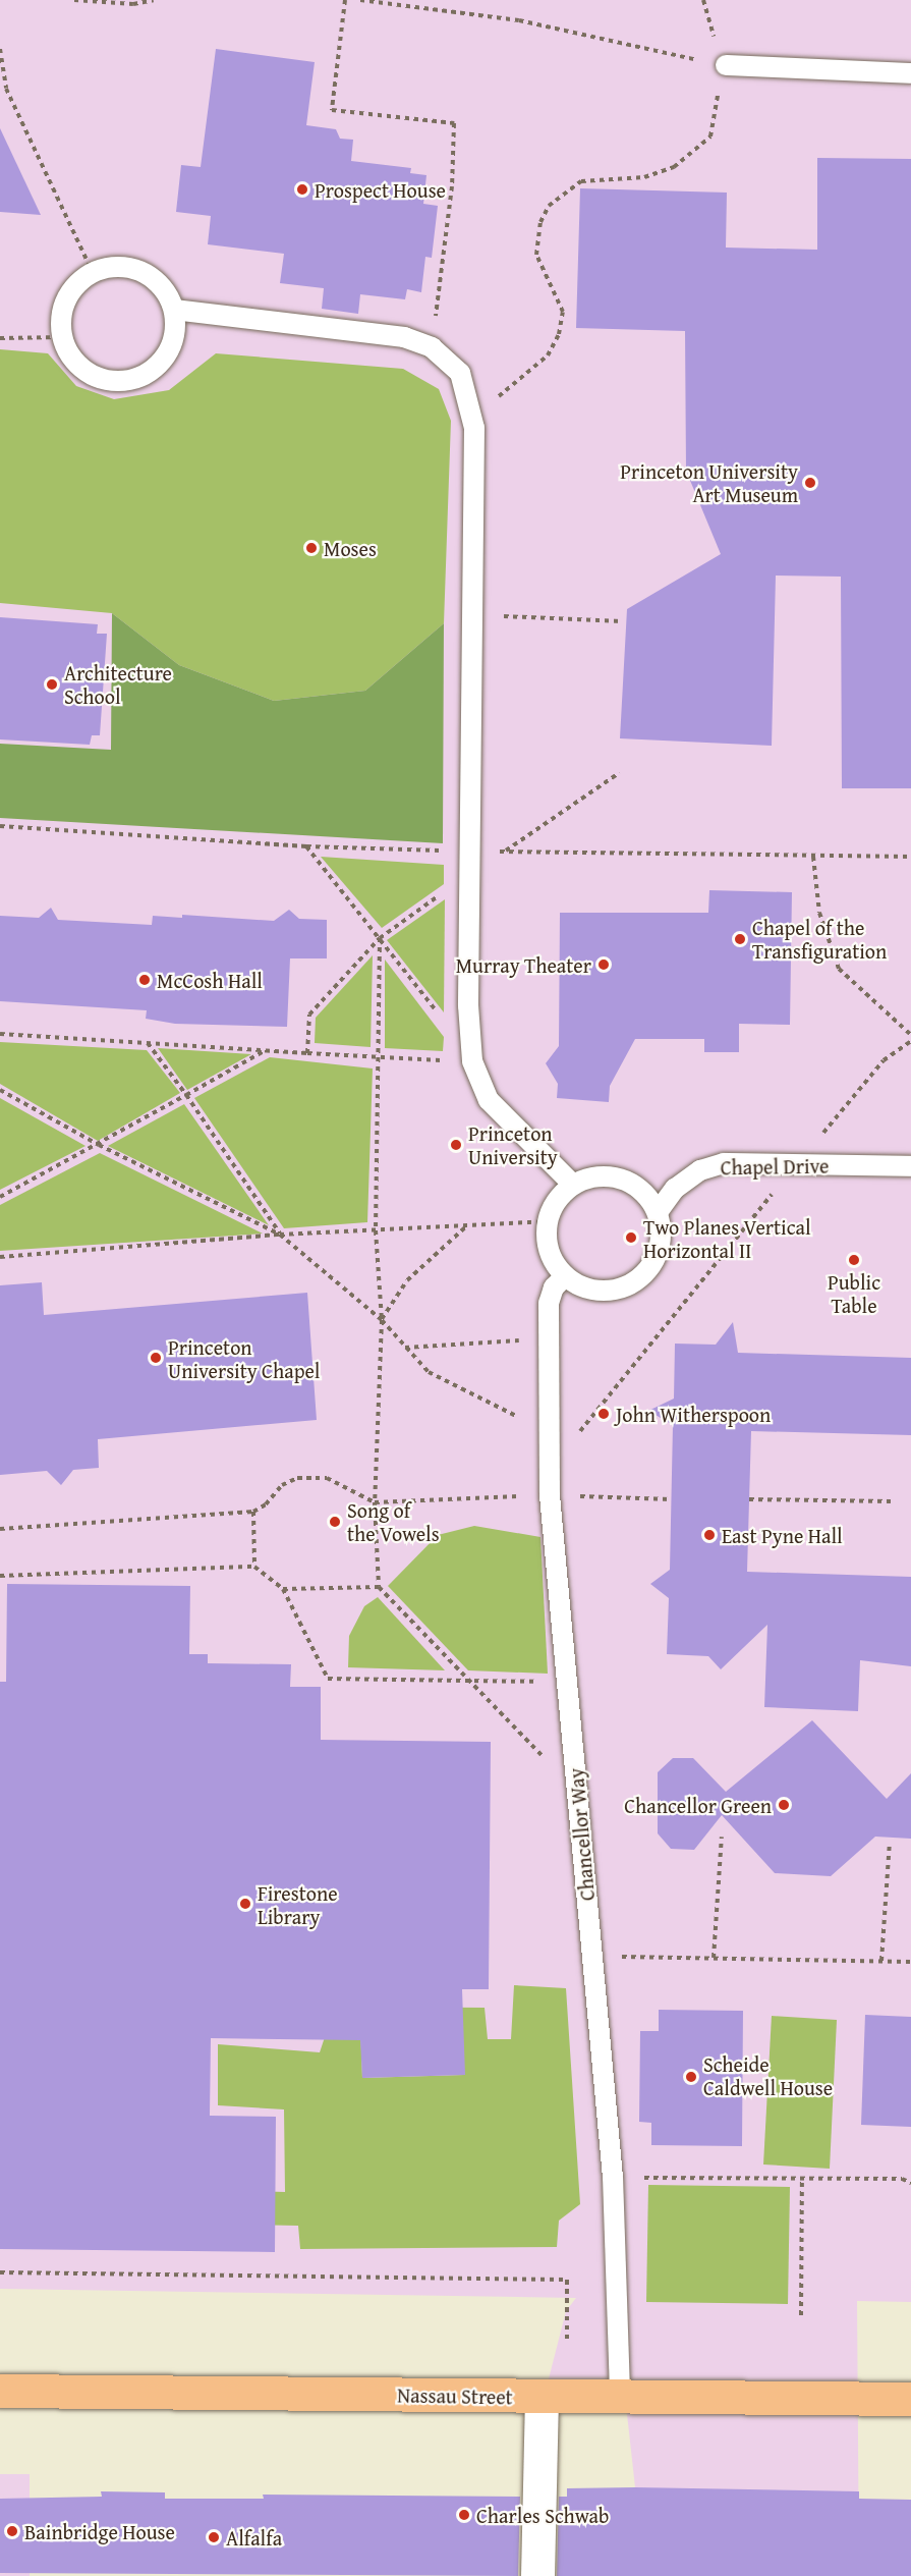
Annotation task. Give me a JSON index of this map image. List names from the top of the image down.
{
  "streets": {
    "main road": ["Nassau Street"],
    "lane": ["Chapel Drive", "Chancellor Way"]
  },
  "crossings": [
    ["Chapel Drive", "Chancellor Way"],
    ["Chancellor Way", "Nassau Street"]
  ],
  "places": [
    "Prospect House",
    "Princeton University Art Museum",
    "Moses",
    "Architecture School",
    "Chapel of the Transfiguration",
    "Murray Theater",
    "McCosh Hall",
    "Princeton University",
    "Two Planes Vertical Horizontal II",
    "Public Table",
    "Princeton University Chapel",
    "John Witherspoon",
    "Song of the Vowels",
    "East Pyne Hall",
    "Chancellor Green",
    "Firestone Library",
    "Scheide Caldwell House",
    "Charles Schwab",
    "Bainbridge House",
    "Alfalfa"
  ]
}
